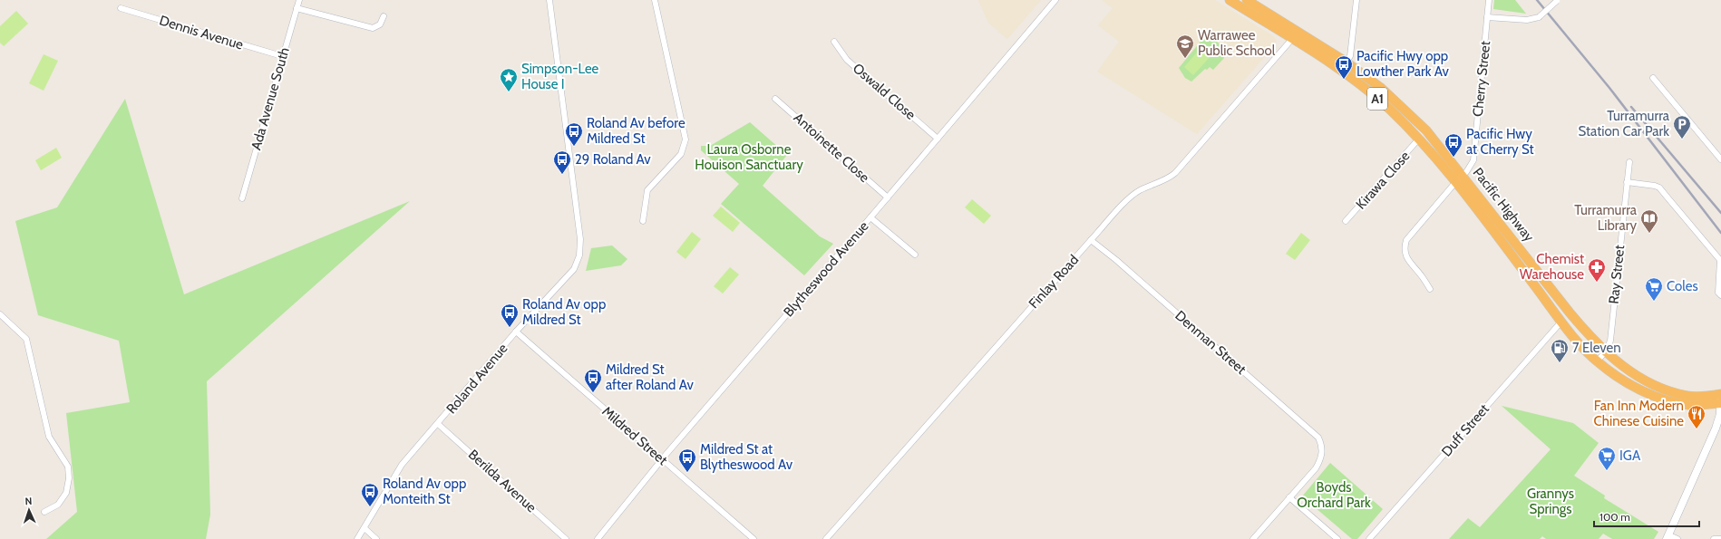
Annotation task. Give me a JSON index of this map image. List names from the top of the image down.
{
  "streets": {
    "highway": ["A1", "Pacific Highway"],
    "street": [
      "Dennis Avenue",
      "Cherry Street",
      "Oswald Close",
      "Ada Avenue South",
      "Antoinette Close",
      "Kirawa Close",
      "Blytheswood Avenue",
      "Ray Street",
      "Finlay Road",
      "Denman Street",
      "Roland Avenue",
      "Duff Street",
      "Mildred Street",
      "Berilda Avenue"
    ]
  },
  "crossings": [
    ["Dennis Avenue", "Ada Avenue South"],
    ["Cherry Street", "Pacific Highway"],
    ["Oswald Close", "Blytheswood Avenue"],
    ["Antoinette Close", "Blytheswood Avenue"],
    ["Kirawa Close", "Pacific Highway"],
    ["Pacific Highway", "Ray Street"],
    ["Pacific Highway", "Finlay Road"],
    ["Pacific Highway", "Duff Street"],
    ["Blytheswood Avenue", "Mildred Street"],
    ["Finlay Road", "Denman Street"],
    ["Roland Avenue", "Mildred Street"],
    ["Roland Avenue", "Berilda Avenue"]
  ],
  "parks": ["Laura Osborne Houison Sanctuary", "Boyds Orchard Park", "Grannys Springs"],
  "places": {
    "school or university": ["Warrawee Public School"],
    "bus stop": [
      "Pacific Hwy opp Lowther Park Av",
      "Roland Av before Mildred St",
      "Pacific Hwy at Cherry St",
      "29 Roland Av",
      "Roland Av opp Mildred St",
      "Mildred St after Roland Av",
      "Mildred St at Blytheswood Av",
      "Roland Av opp Monteith St"
    ],
    "place": ["Simpson-Lee House I"],
    "parking": ["Turramurra Station Car Park"],
    "library": ["Turramurra Library"],
    "pharmacy": ["Chemist Warehouse"],
    "supermarket": ["Coles", "IGA"],
    "fuel station": ["7 Eleven"],
    "restaurant": ["Fan Inn Modern Chinese Cuisine"]
  },
  "scale_bar": "100 m",
  "north": "top"
}
